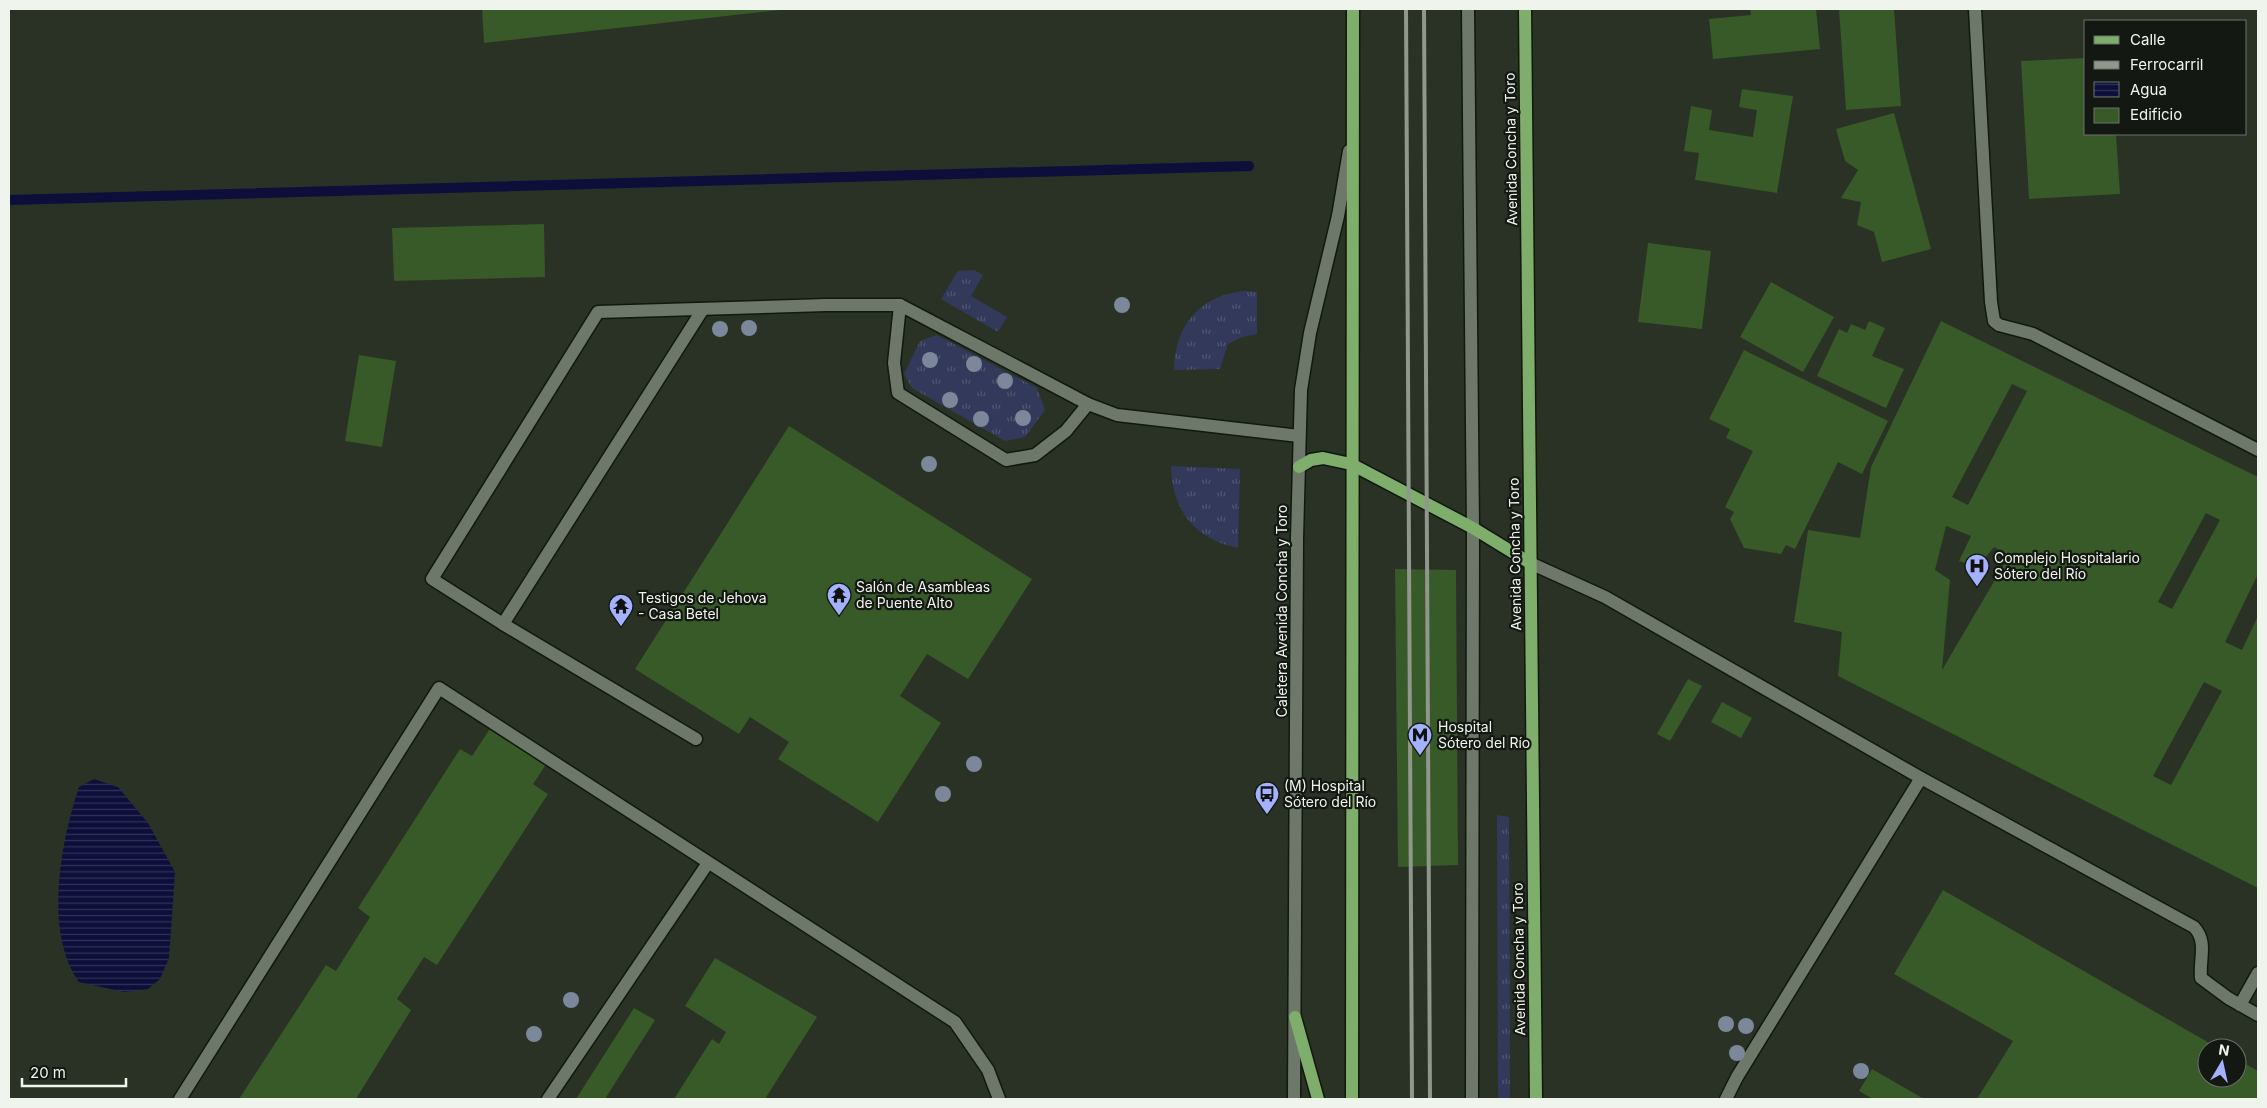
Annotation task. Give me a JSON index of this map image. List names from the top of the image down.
{
  "streets": {
    "main road": ["Avenida Concha y Toro"],
    "street": ["Caletera Avenida Concha y Toro"]
  },
  "places": {
    "hospital": ["Complejo Hospitalario Sótero del Río"],
    "temple": ["Salón de Asambleas de Puente Alto", "Testigos de Jehova - Casa Betel"],
    "metro station": ["Hospital Sótero del Río"],
    "bus stop": ["(M) Hospital Sótero del Río"]
  },
  "legend": [
    "Calle",
    "Ferrocarril",
    "Agua",
    "Edificio"
  ],
  "scale_bar": "20 m",
  "north": "top"
}
